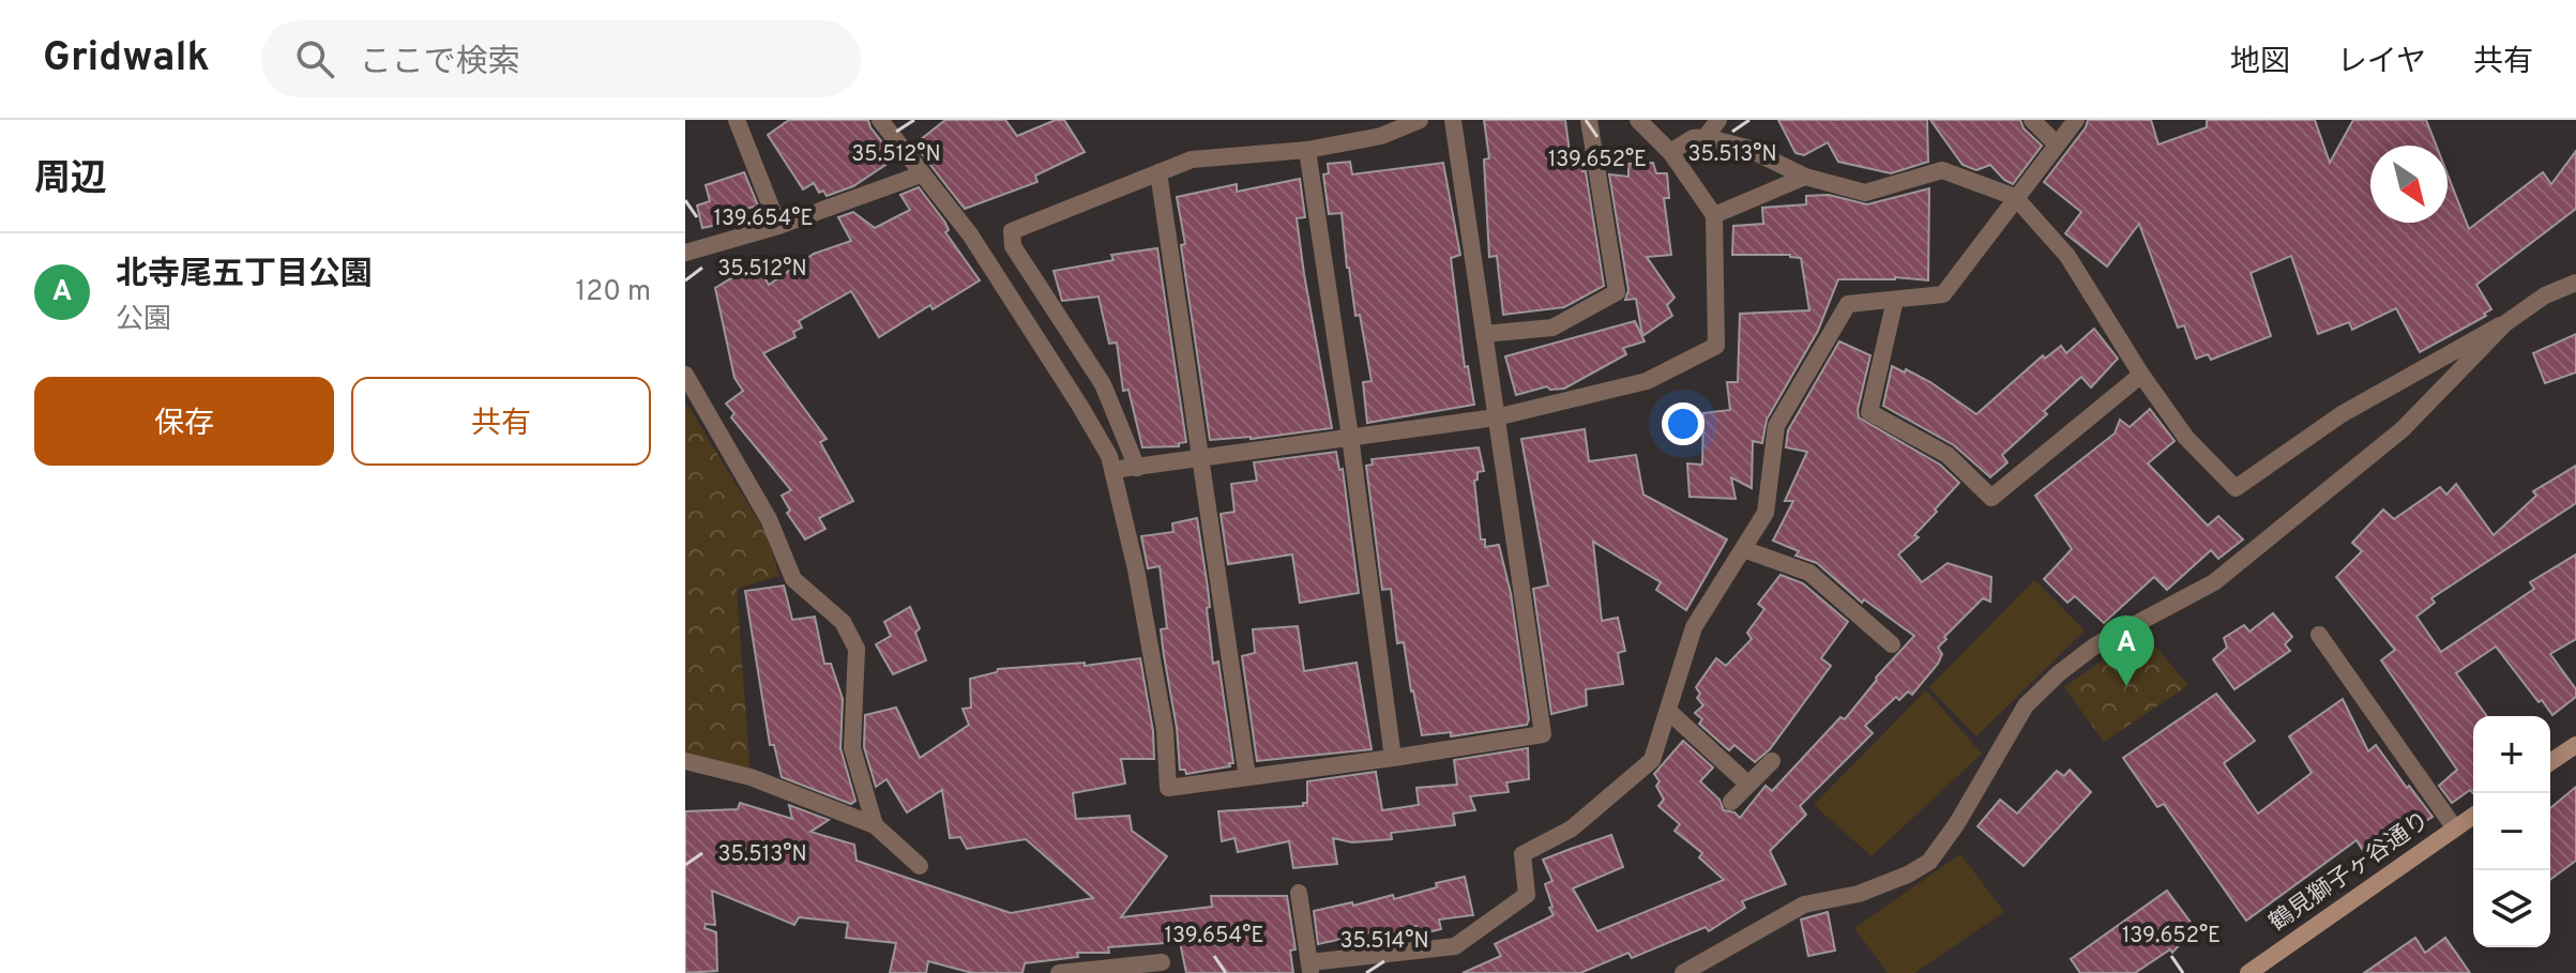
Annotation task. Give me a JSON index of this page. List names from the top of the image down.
{
  "streets": {
    "street": ["鶴見獅子ヶ谷通り"]
  },
  "north": "bottom right",
  "page": {
    "header": "Gridwalk",
    "search": "ここで検索",
    "nav": ["地図", "レイヤ", "共有"],
    "heading": "周辺",
    "list": [
      {
        "mark": "A",
        "name": "北寺尾五丁目公園",
        "note": "公園",
        "value": "120 m"
      }
    ],
    "buttons": ["保存", "共有"],
    "pins": "A",
    "map_buttons": ["+", "−"]
  },
  "coordinates": [
    "35.512°N",
    "35.513°N",
    "139.652°E",
    "139.654°E",
    "35.514°N"
  ]
}
